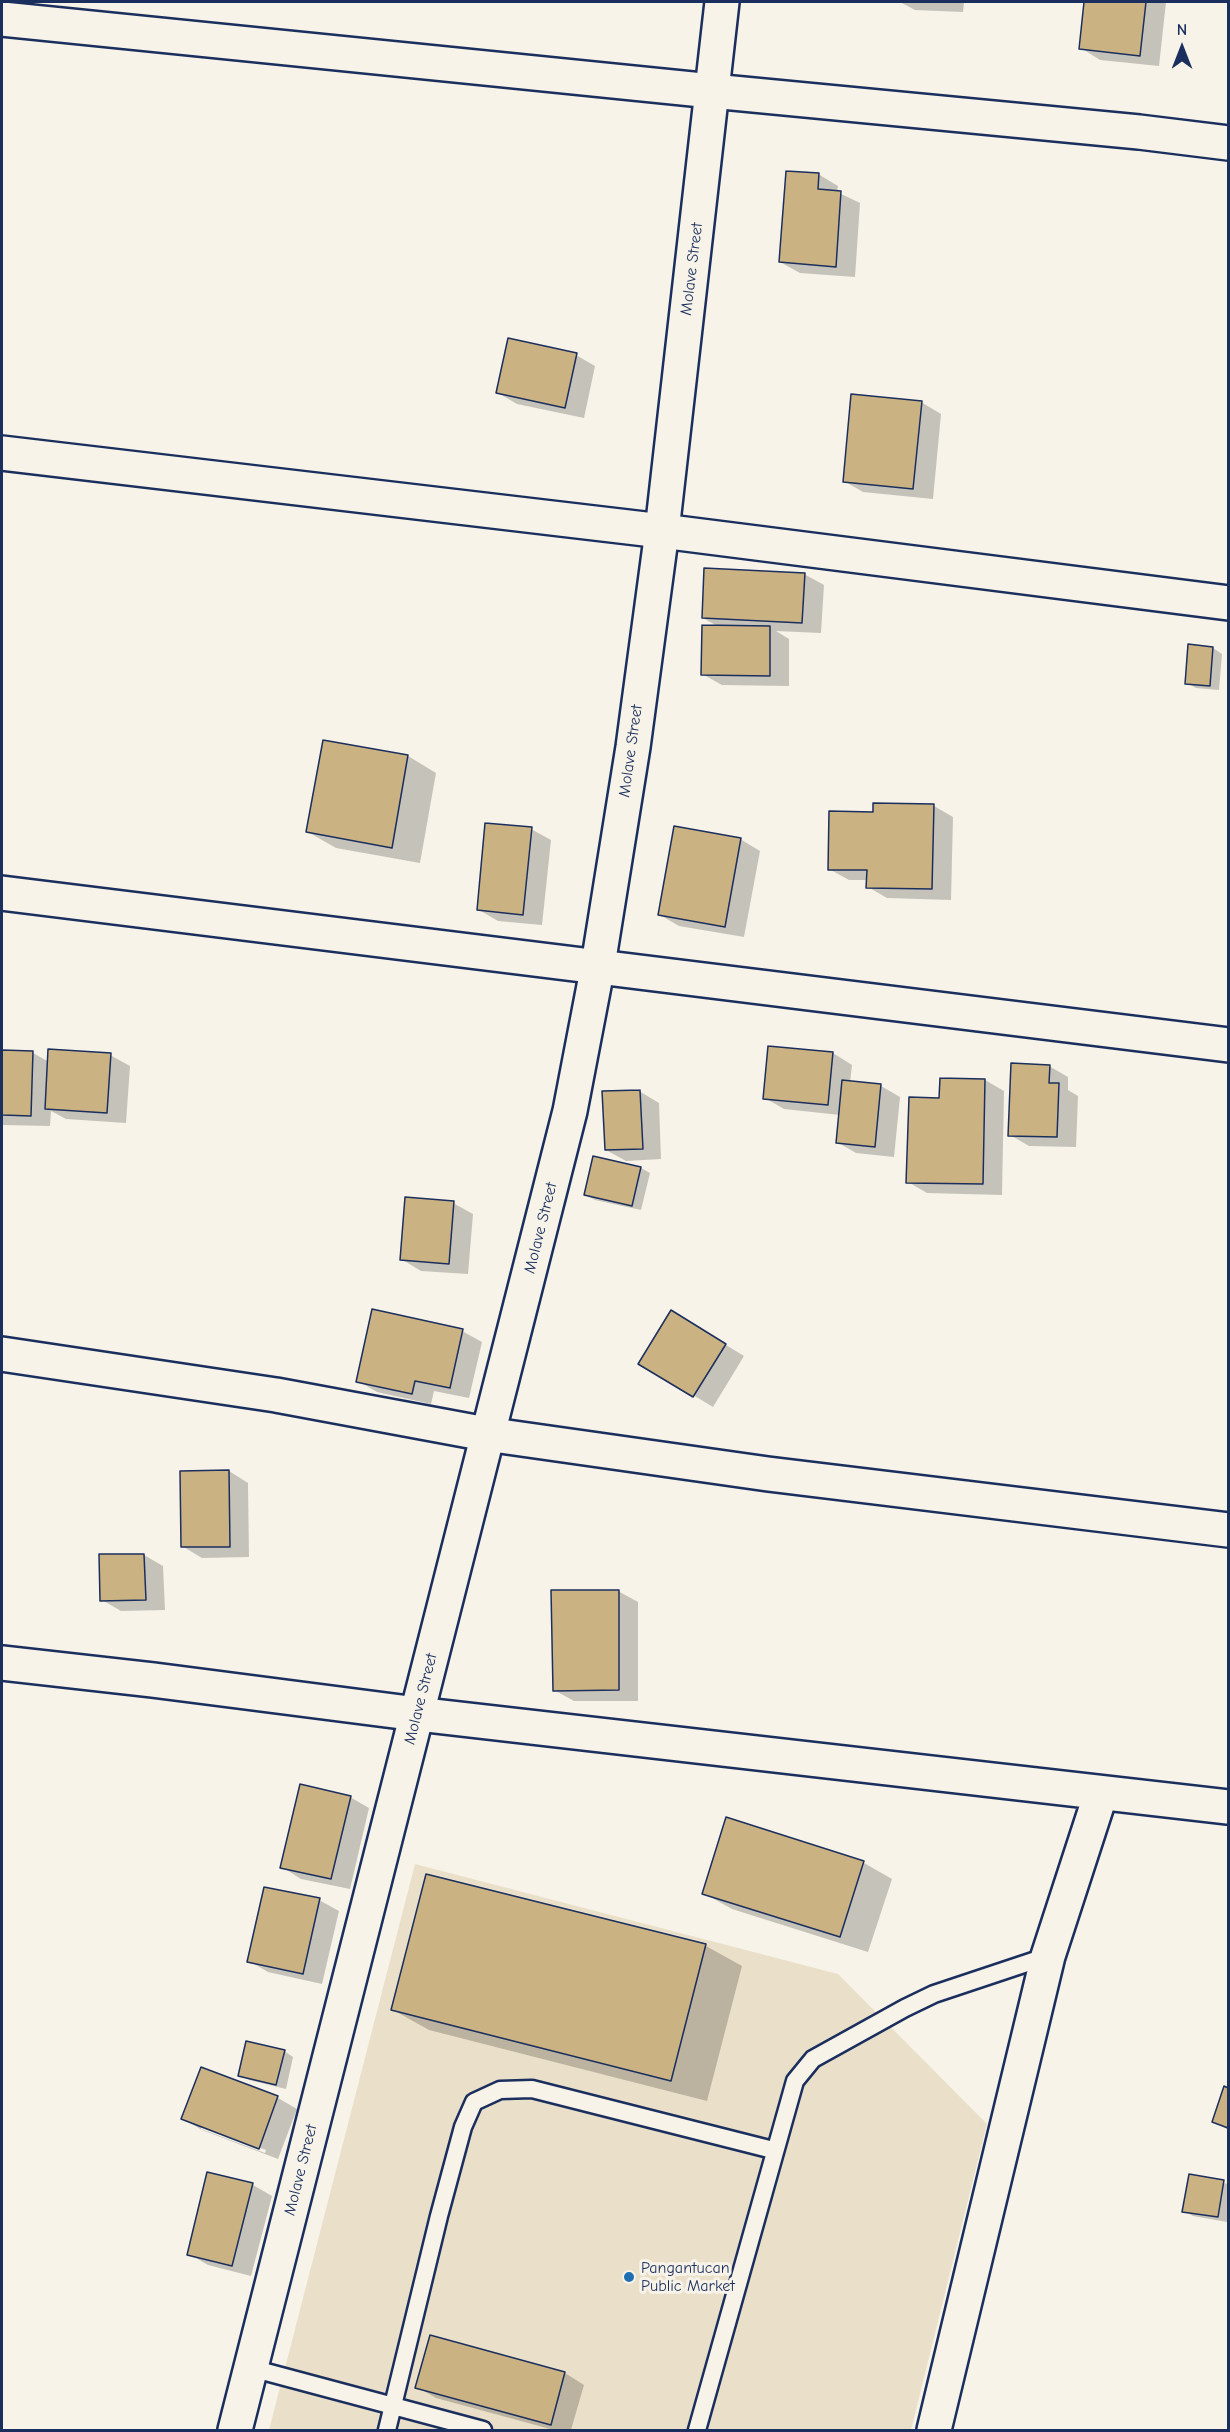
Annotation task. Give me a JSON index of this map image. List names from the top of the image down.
{
  "streets": {
    "street": ["Molave Street"]
  },
  "places": ["Pangantucan Public Market"],
  "north": "top"
}
